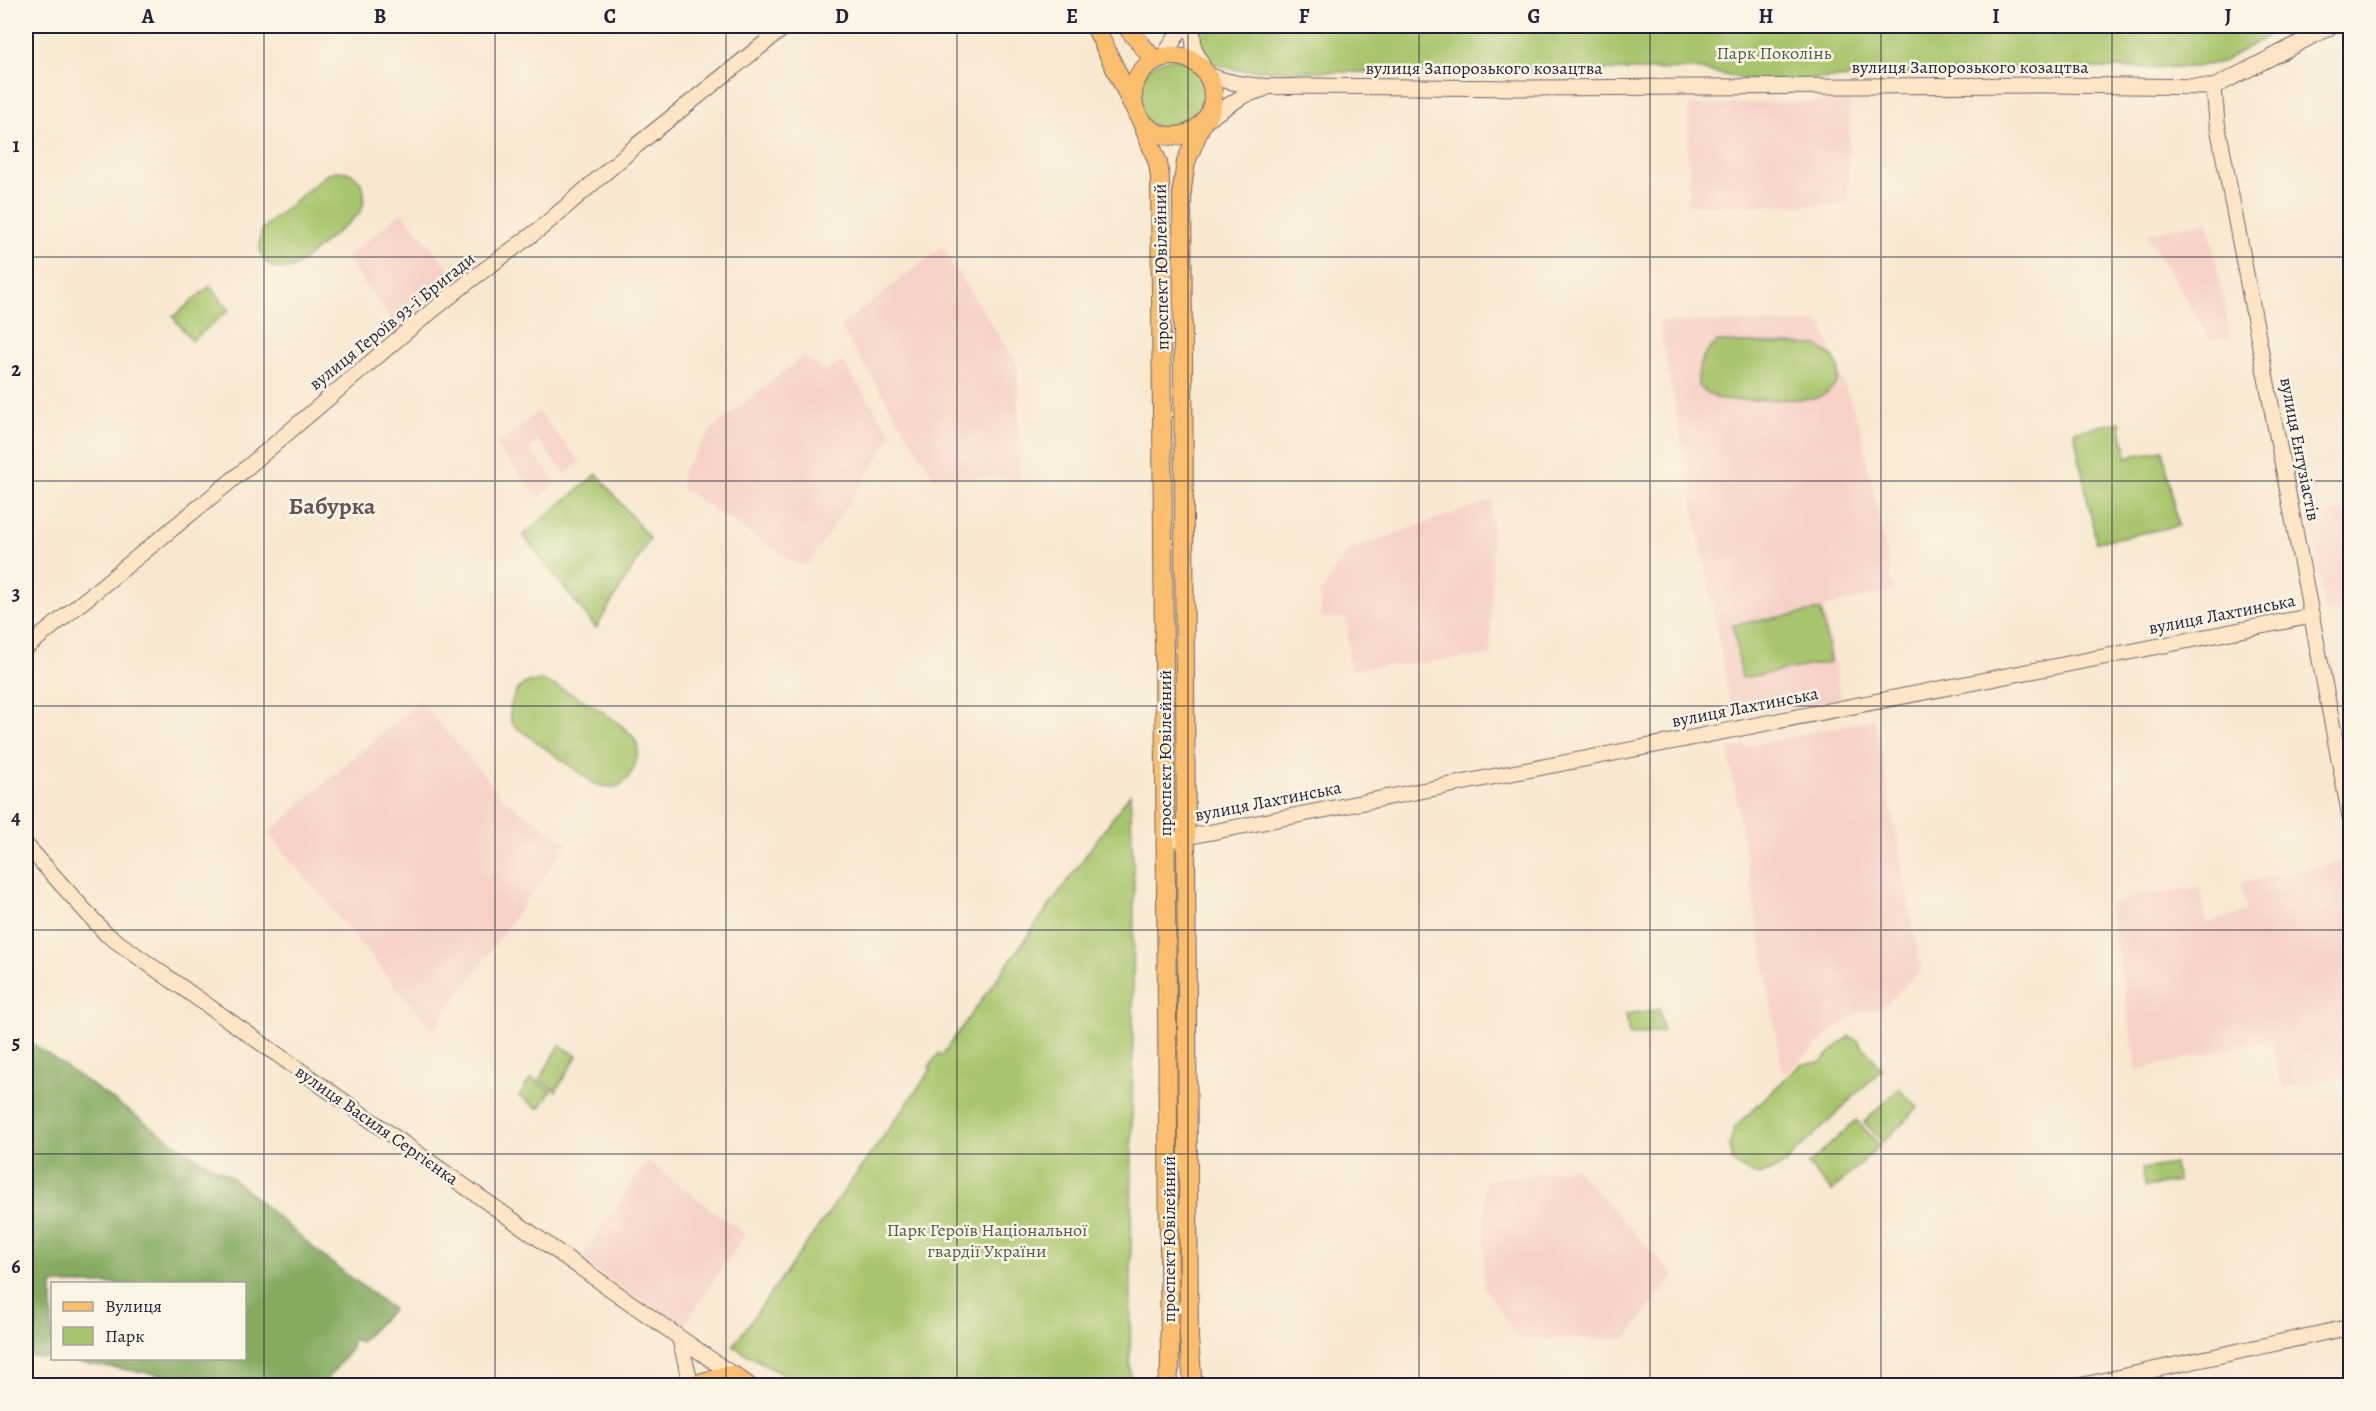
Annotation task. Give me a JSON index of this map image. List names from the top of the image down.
{
  "streets": {
    "main road": ["проспект Ювілейний"],
    "street": [
      "вулиця Запорозького козацтва",
      "вулиця Героїв 93-ї Бригади",
      "вулиця Ентузіастів",
      "вулиця Лахтинська",
      "вулиця Василя Сергієнка"
    ]
  },
  "crossings": [
    ["вулиця Запорозького козацтва", "проспект Ювілейний"],
    ["вулиця Запорозького козацтва", "вулиця Ентузіастів"],
    ["проспект Ювілейний", "вулиця Лахтинська"],
    ["вулиця Ентузіастів", "вулиця Лахтинська"]
  ],
  "districts": ["Бабурка"],
  "parks": ["Парк Поколінь", "Парк Героїв Національної гвардії України"],
  "legend": ["Вулиця", "Парк"],
  "grid": {
    "columns": [
      "A",
      "B",
      "C",
      "D",
      "E",
      "F",
      "G",
      "H",
      "I",
      "J"
    ],
    "rows": [
      "1",
      "2",
      "3",
      "4",
      "5",
      "6"
    ]
  }
}
